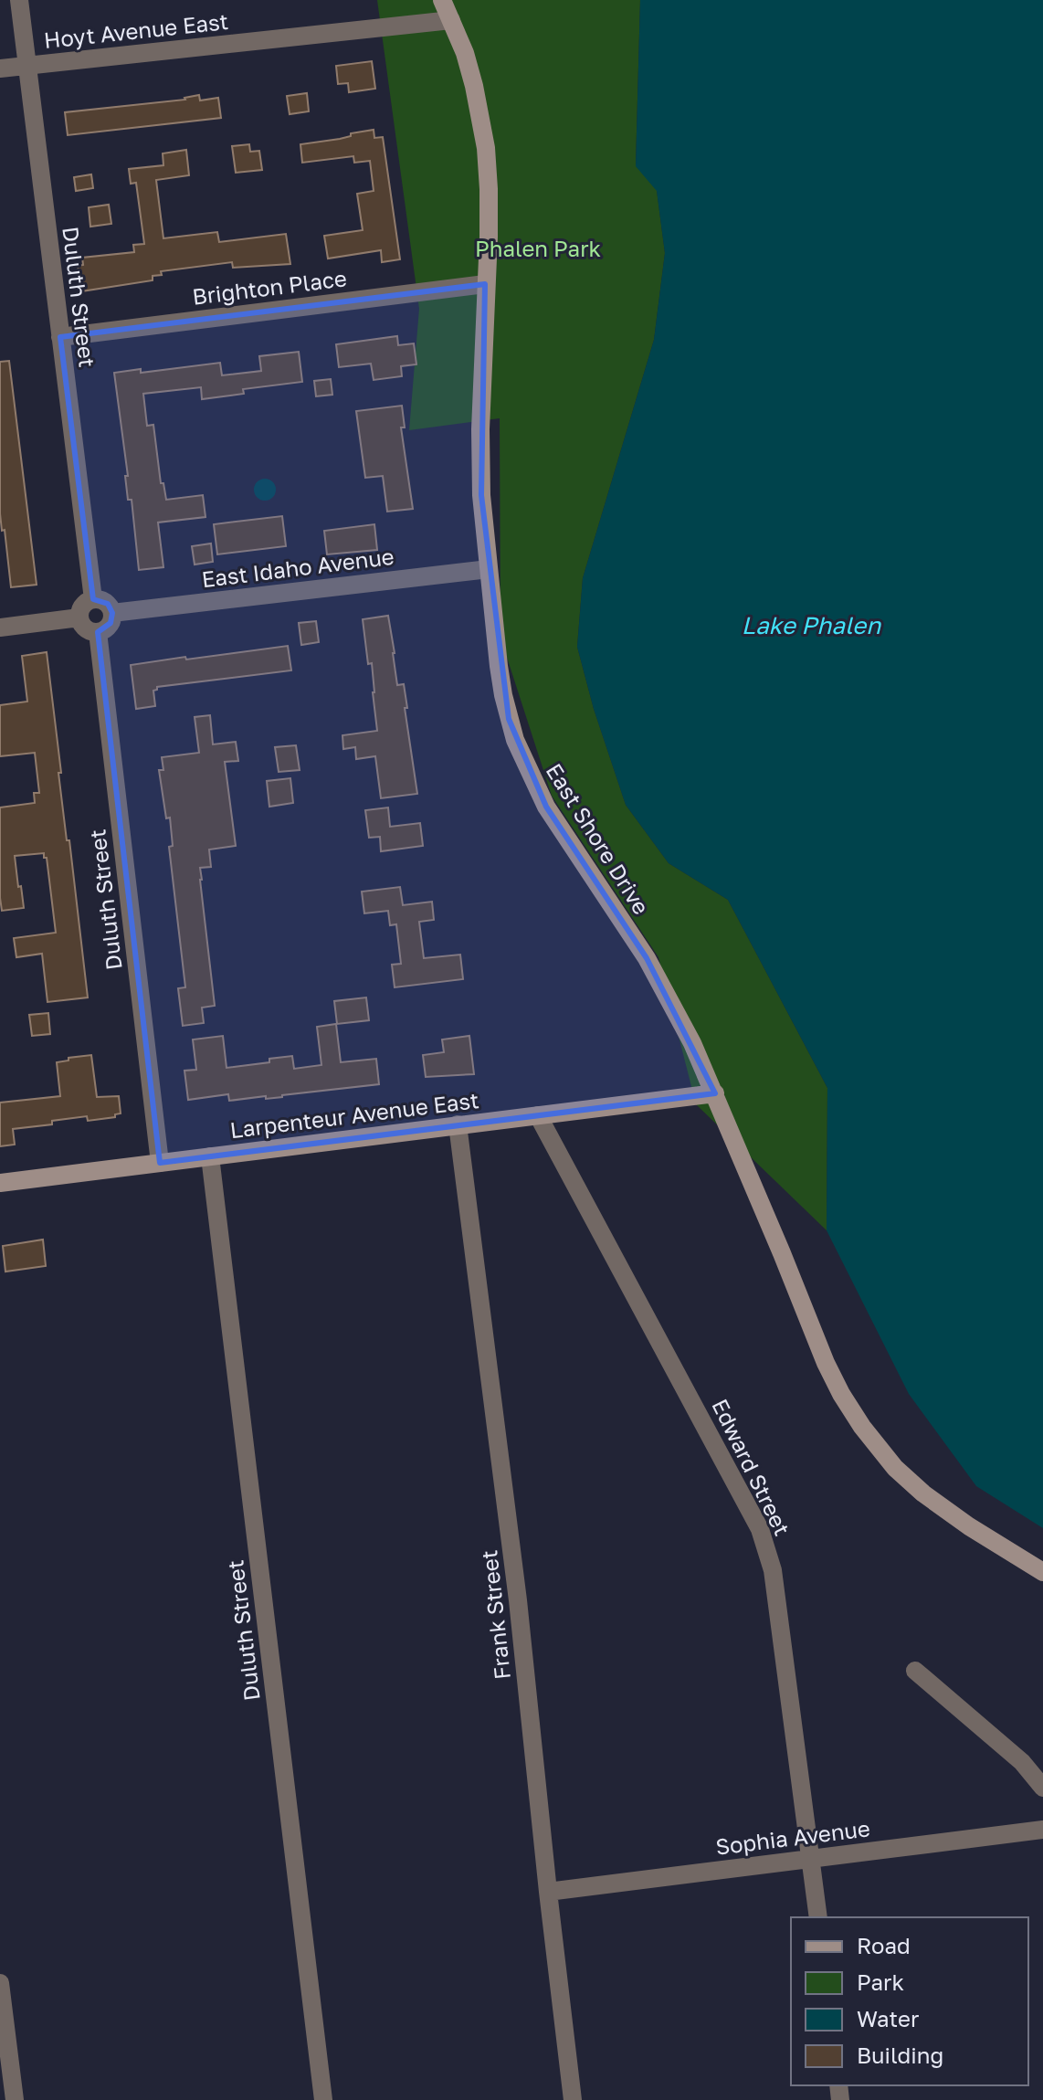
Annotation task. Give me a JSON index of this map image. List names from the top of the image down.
{
  "streets": {
    "street": [
      "Hoyt Avenue East",
      "Brighton Place",
      "Duluth Street",
      "East Idaho Avenue",
      "East Shore Drive",
      "Larpenteur Avenue East",
      "Edward Street",
      "Frank Street",
      "Sophia Avenue"
    ]
  },
  "crossings": [
    ["Hoyt Avenue East", "Duluth Street"],
    ["Hoyt Avenue East", "East Shore Drive"],
    ["Brighton Place", "Duluth Street"],
    ["Brighton Place", "East Shore Drive"],
    ["Duluth Street", "East Idaho Avenue"],
    ["Duluth Street", "Larpenteur Avenue East"],
    ["East Idaho Avenue", "East Shore Drive"],
    ["East Shore Drive", "Larpenteur Avenue East"],
    ["Larpenteur Avenue East", "Edward Street"],
    ["Larpenteur Avenue East", "Frank Street"],
    ["Edward Street", "Sophia Avenue"],
    ["Frank Street", "Sophia Avenue"]
  ],
  "water": ["Lake Phalen"],
  "parks": ["Phalen Park"],
  "legend": [
    "Road",
    "Park",
    "Water",
    "Building"
  ]
}
